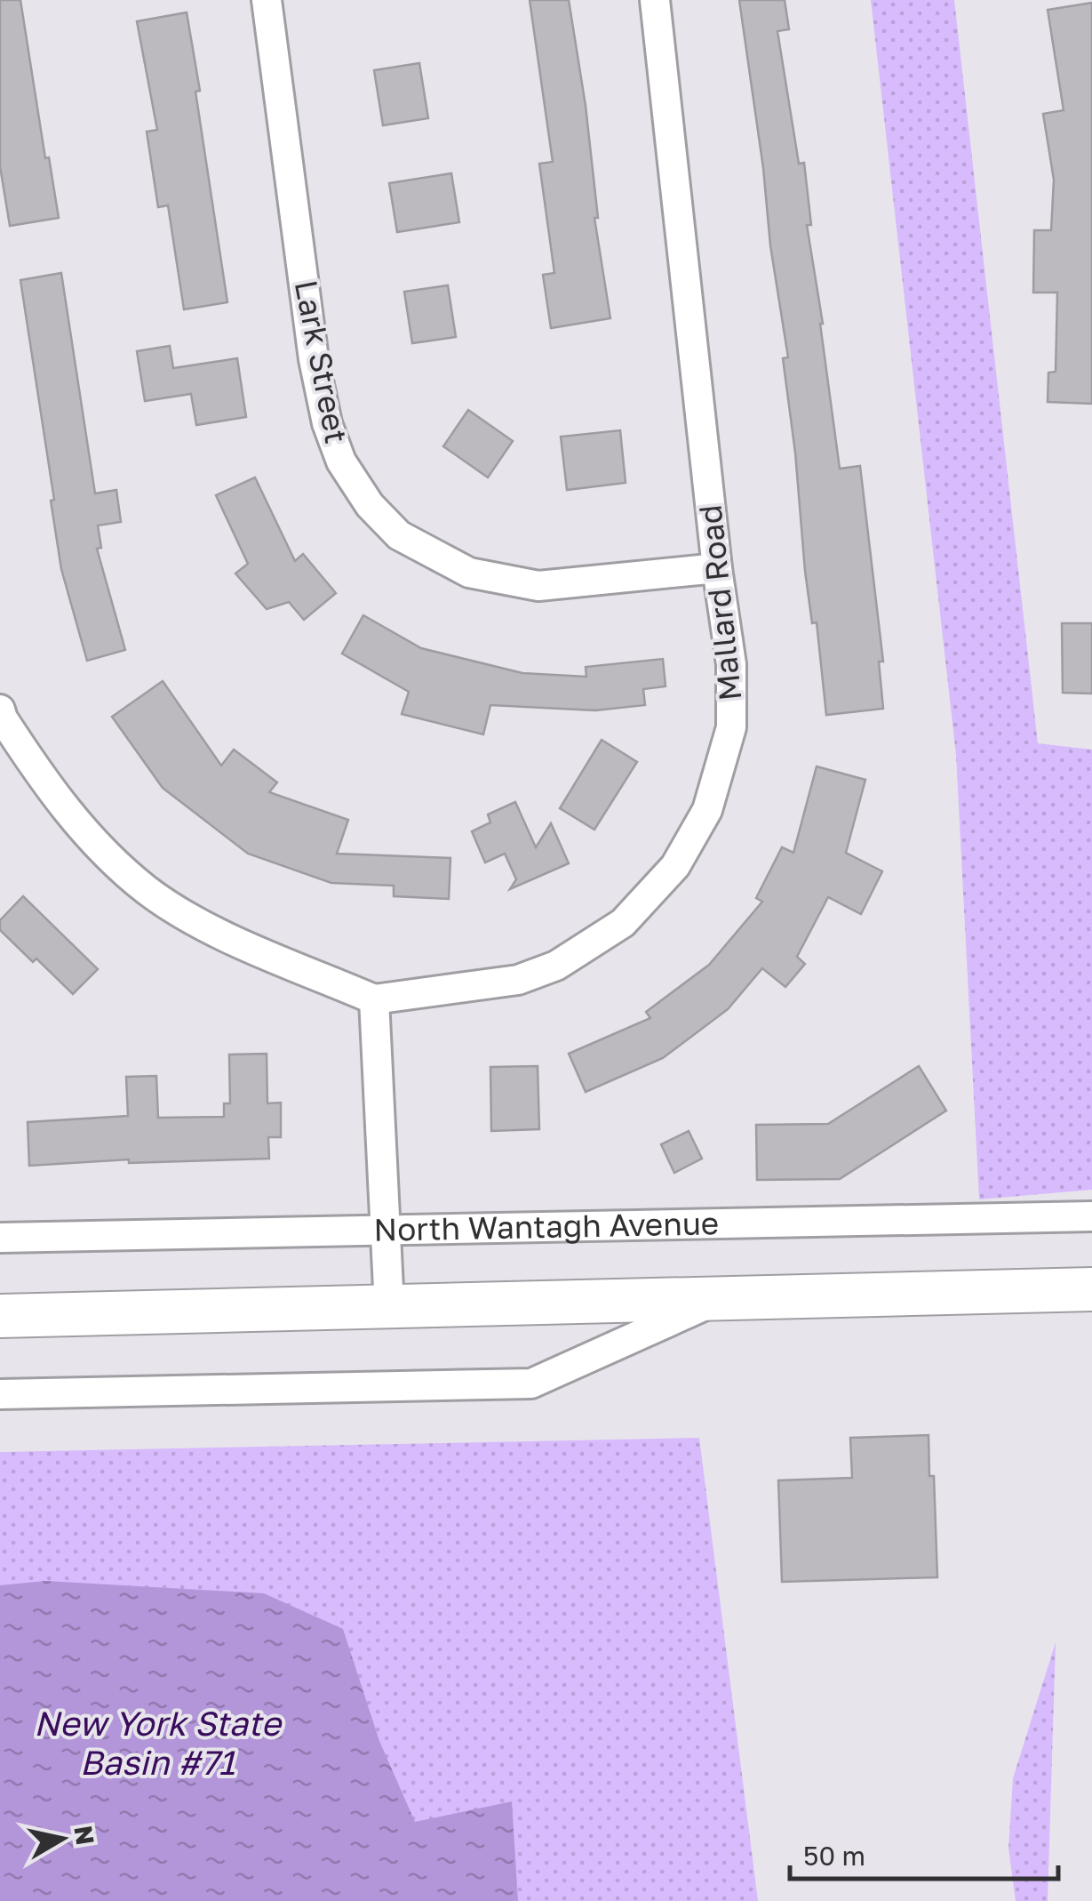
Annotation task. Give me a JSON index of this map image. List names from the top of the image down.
{
  "streets": {
    "street": ["Lark Street", "Mallard Road", "North Wantagh Avenue"]
  },
  "crossings": [
    ["Lark Street", "Mallard Road"]
  ],
  "water": ["New York State Basin #71"],
  "scale_bar": "50 m",
  "north": "right"
}
